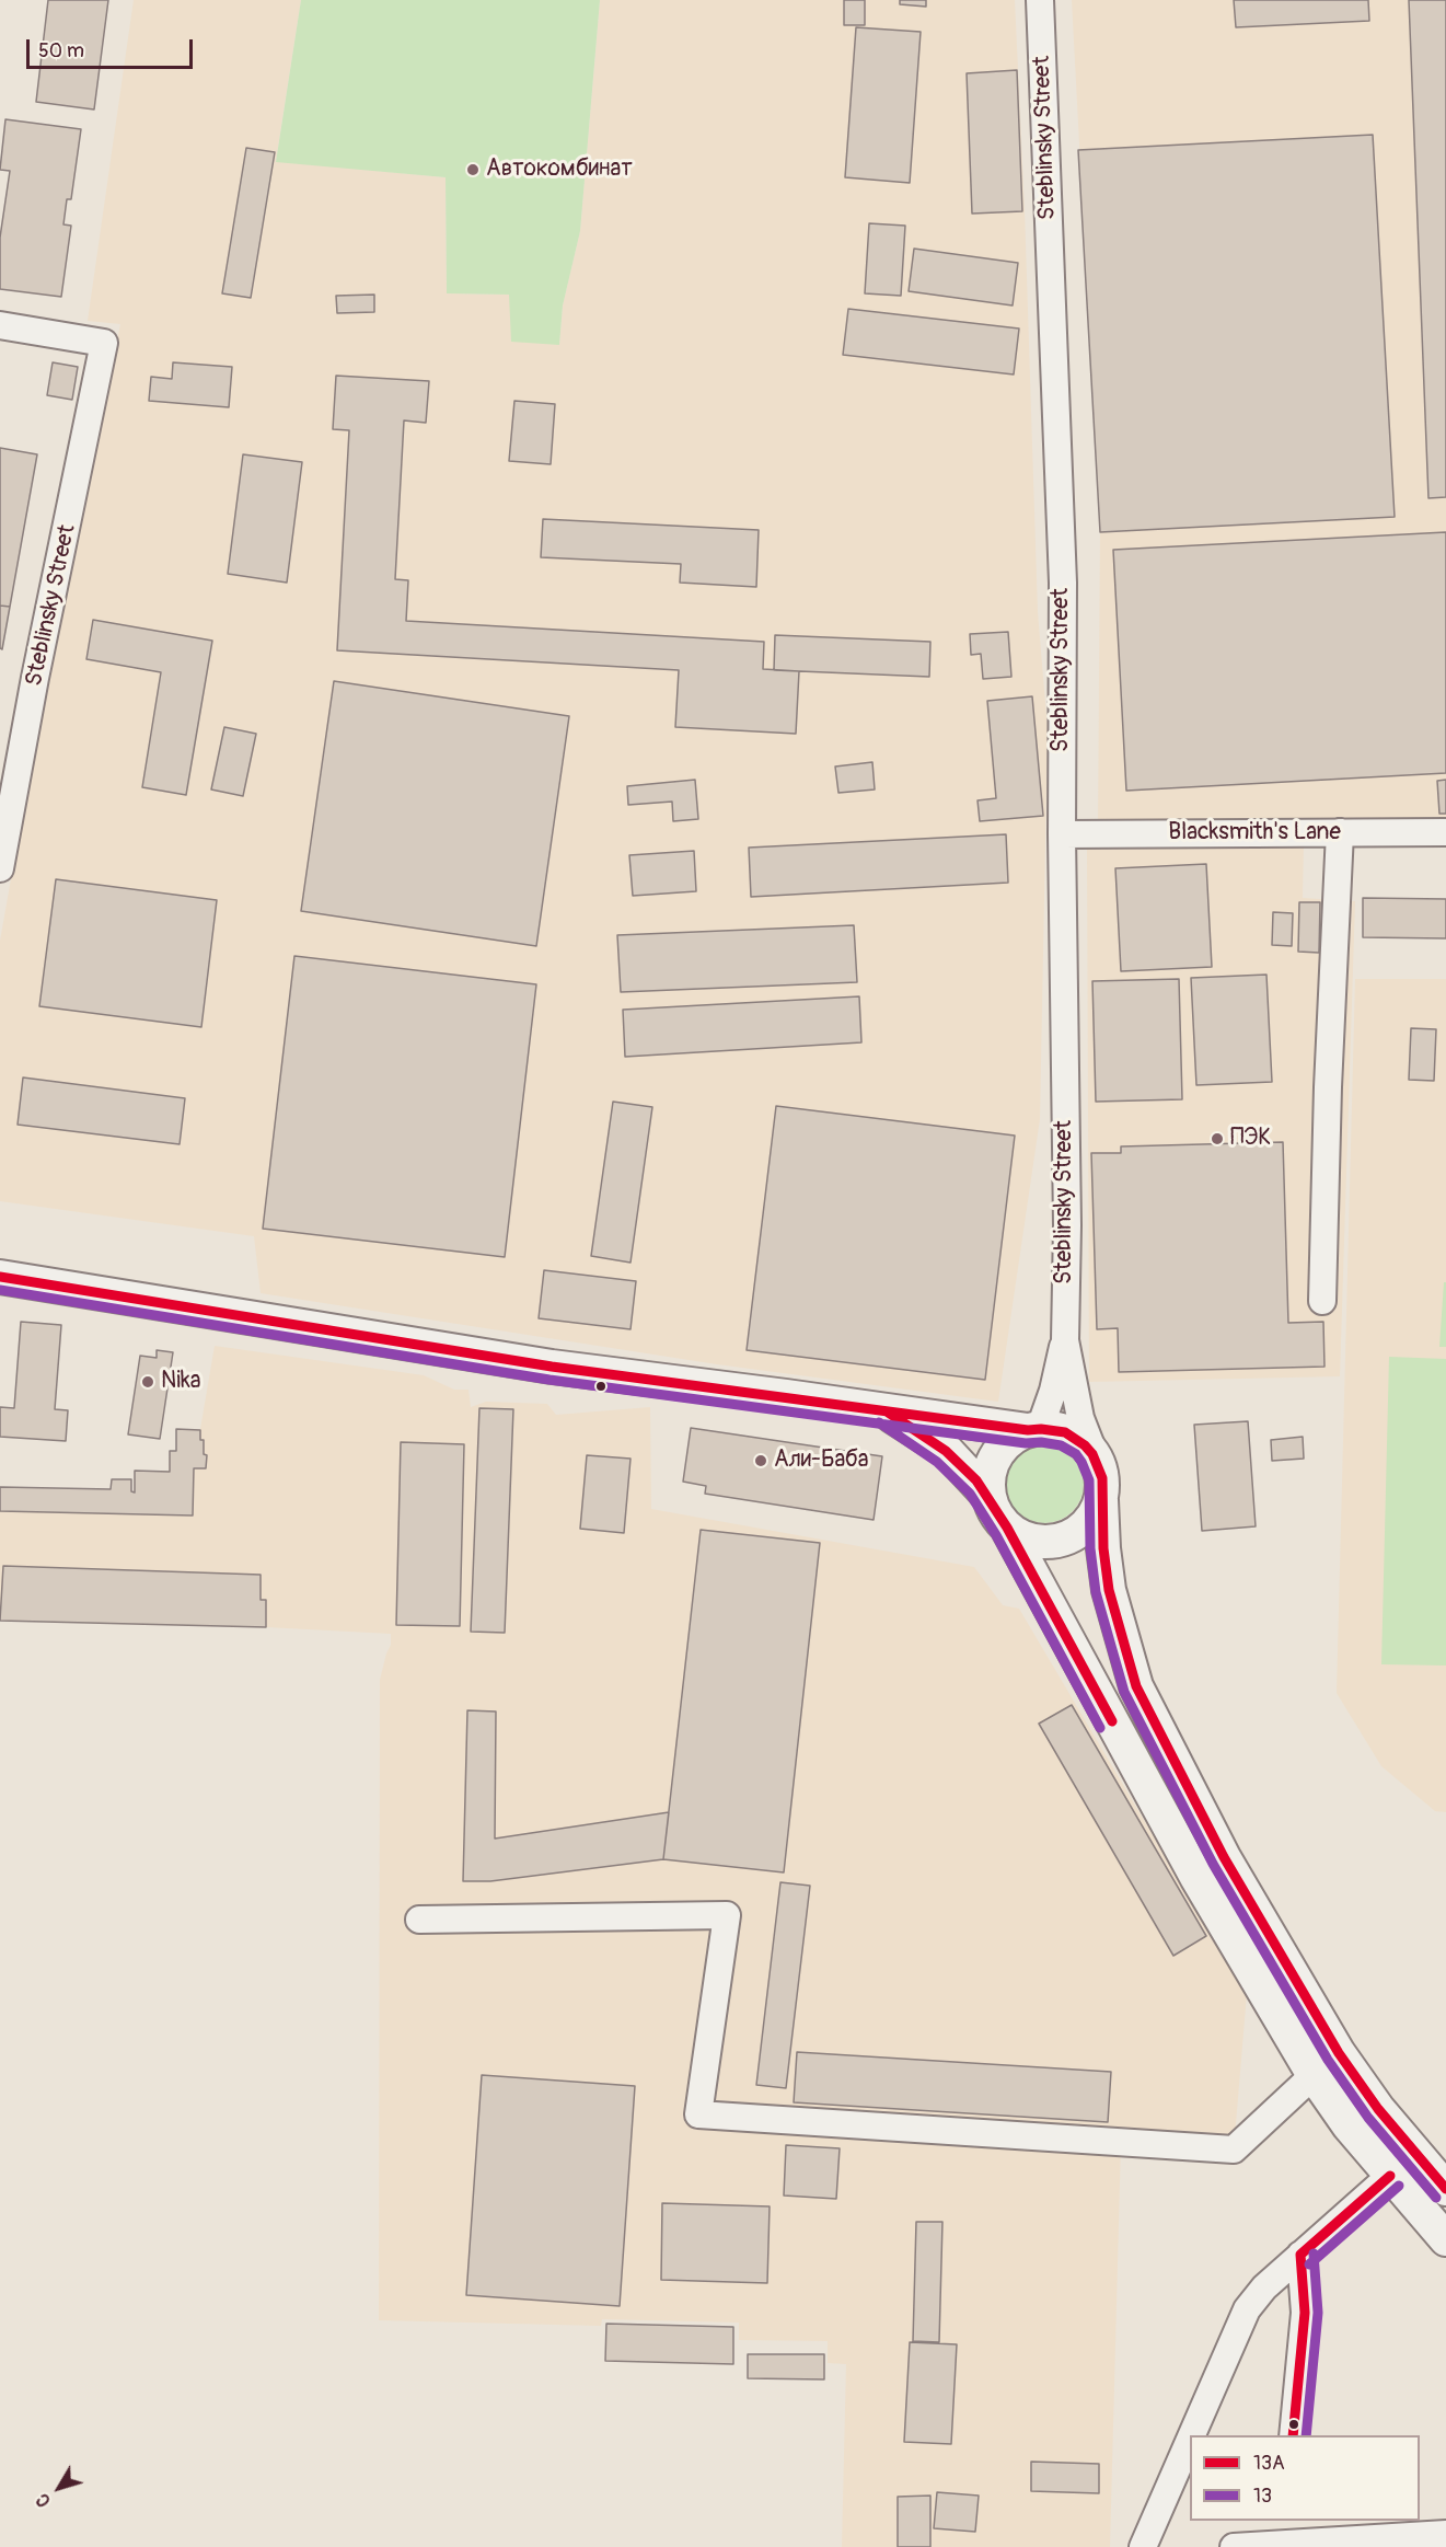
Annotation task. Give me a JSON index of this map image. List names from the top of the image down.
{
  "streets": {
    "street": ["Steblinsky Street", "Blacksmith's Lane"]
  },
  "crossings": [
    ["Steblinsky Street", "Blacksmith's Lane"]
  ],
  "places": [
    "Автокомбинат",
    "ПЭК",
    "Nika",
    "Али-Баба"
  ],
  "lines": ["transit line 13А", "transit line 13"],
  "legend": ["13А", "13"],
  "scale_bar": "50 m",
  "north": "bottom left"
}
